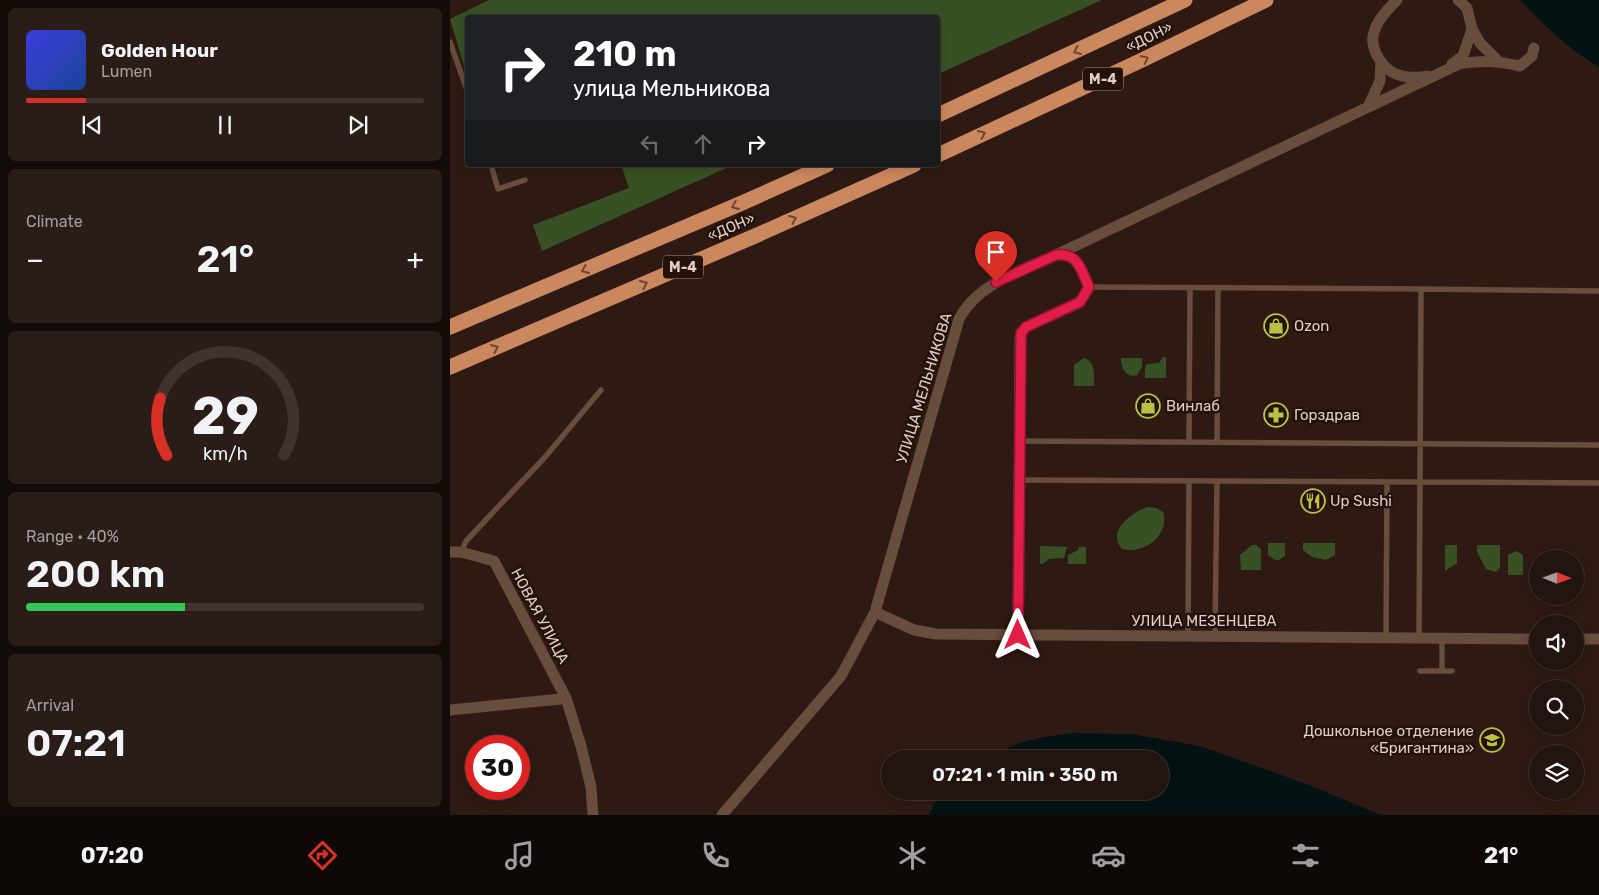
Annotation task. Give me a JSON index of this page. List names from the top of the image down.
{
  "streets": {
    "highway": ["«ДОН»", "М-4"],
    "street": ["УЛИЦА МЕЛЬНИКОВА", "НОВАЯ УЛИЦА", "УЛИЦА МЕЗЕНЦЕВА"]
  },
  "crossings": [
    ["УЛИЦА МЕЛЬНИКОВА", "УЛИЦА МЕЗЕНЦЕВА"]
  ],
  "places": {
    "shop": ["Ozon", "Винлаб"],
    "pharmacy": ["Горздрав"],
    "restaurant": ["Up Sushi"],
    "school or university": ["Дошкольное отделение «Бригантина»"]
  },
  "north": "right",
  "page": {
    "turn": ["210 m", "улица Мельникова"],
    "song": ["Golden Hour", "Lumen"],
    "tile": [
      "Climate",
      ["Range · 40%", "200 km"],
      ["Arrival", "07:21"]
    ],
    "heat": ["−", "21°", "+"],
    "limit": "30",
    "trip": "07:21 · 1 min · 350 m",
    "tabs": ["07:20", "21°"],
    "gauge": ["29", "km/h"]
  }
}
